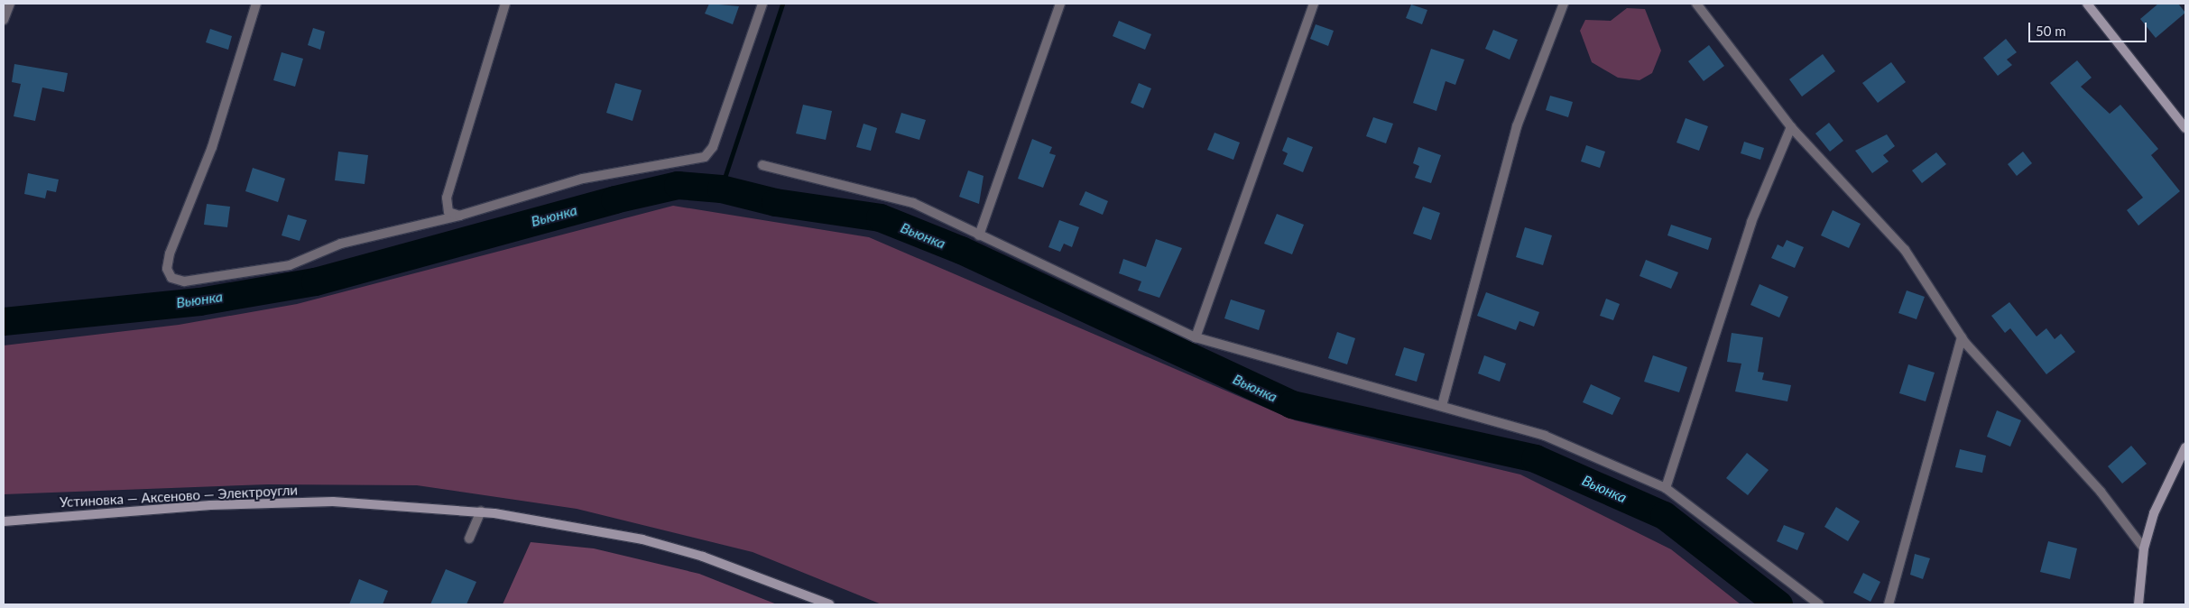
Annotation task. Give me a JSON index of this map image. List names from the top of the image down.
{
  "streets": {
    "main road": ["Устиновка — Аксеново — Электроугли"]
  },
  "water": ["Вьюнка"],
  "scale_bar": "50 m"
}
